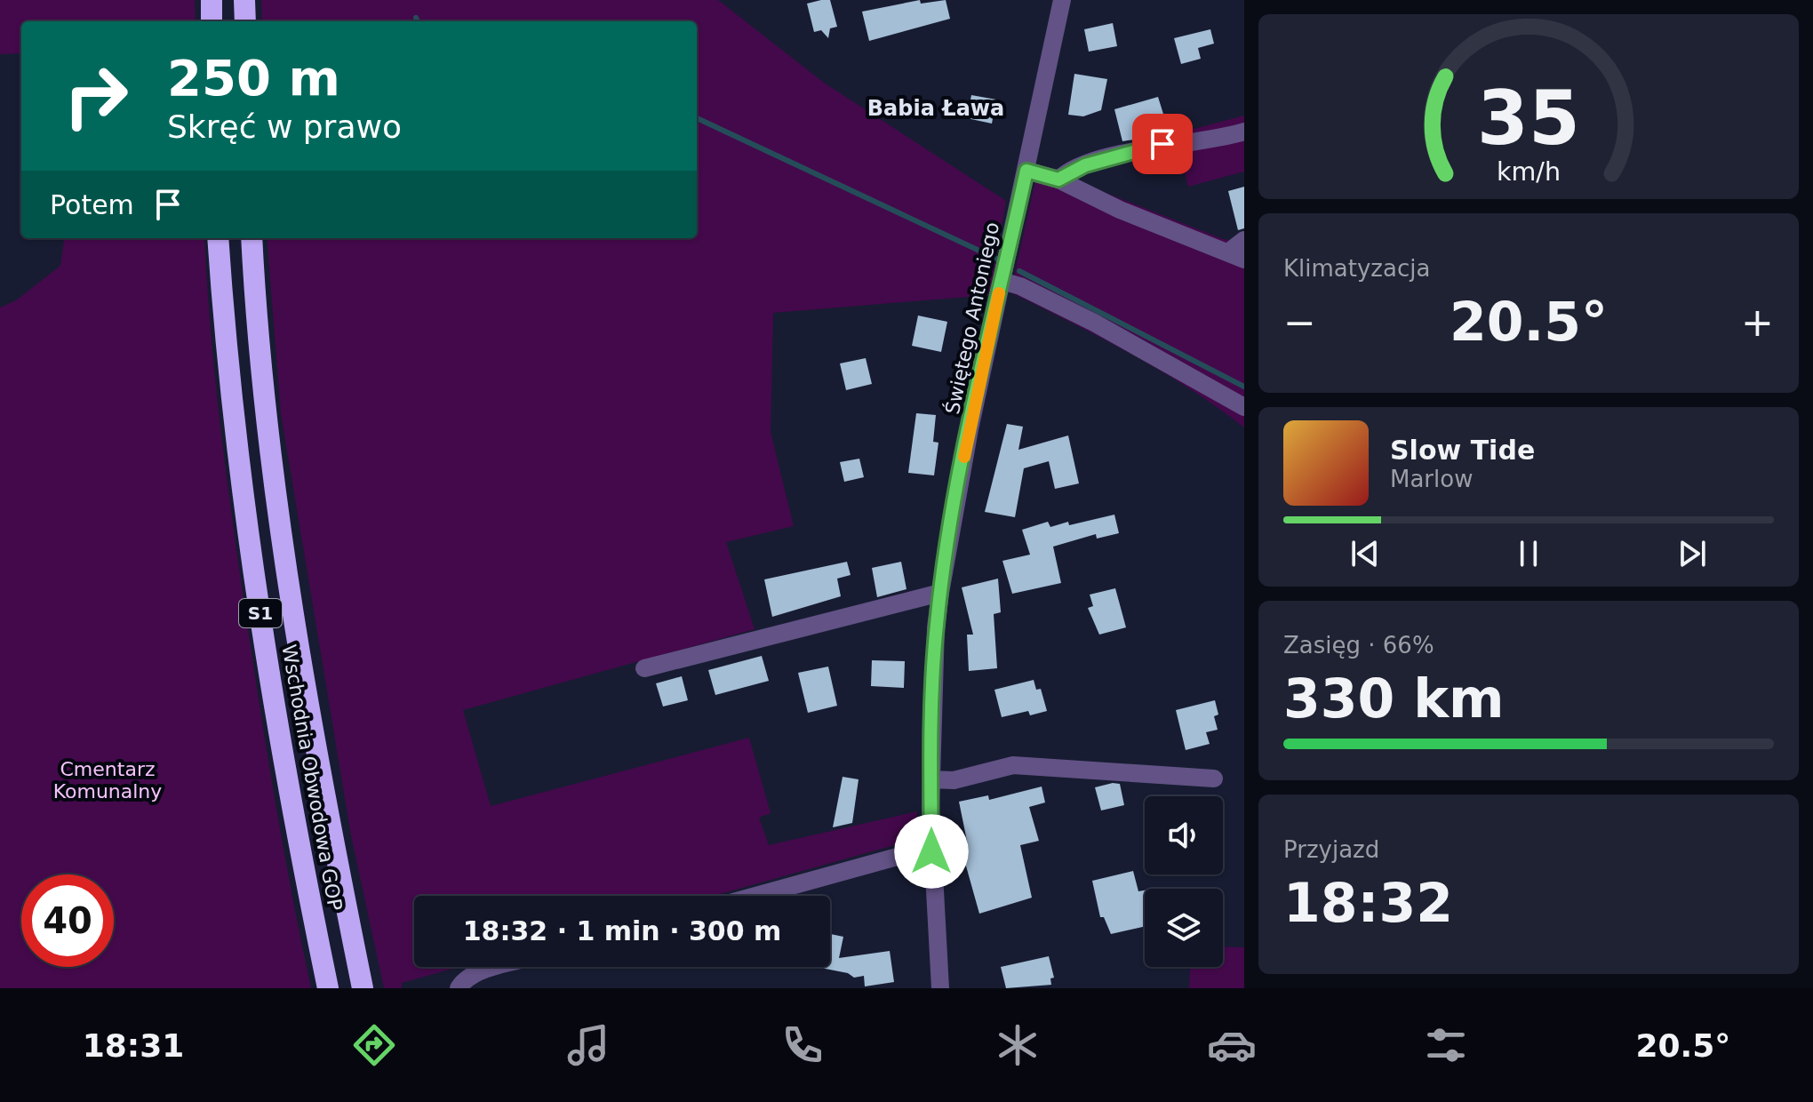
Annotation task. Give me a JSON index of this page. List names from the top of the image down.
{
  "streets": {
    "highway": ["S1", "Wschodnia Obwodowa GOP"],
    "street": ["Świętego Antoniego"]
  },
  "districts": ["Babia Ława"],
  "parks": ["Cmentarz Komunalny"],
  "page": {
    "turn": ["250 m", "Skręć w prawo"],
    "then": "Potem",
    "tile": [
      "Klimatyzacja",
      ["Zasięg · 66%", "330 km"],
      ["Przyjazd", "18:32"]
    ],
    "heat": ["−", "20.5°", "+"],
    "song": ["Slow Tide", "Marlow"],
    "limit": "40",
    "trip": "18:32 · 1 min · 300 m",
    "tabs": ["18:31", "20.5°"],
    "gauge": ["35", "km/h"]
  }
}
